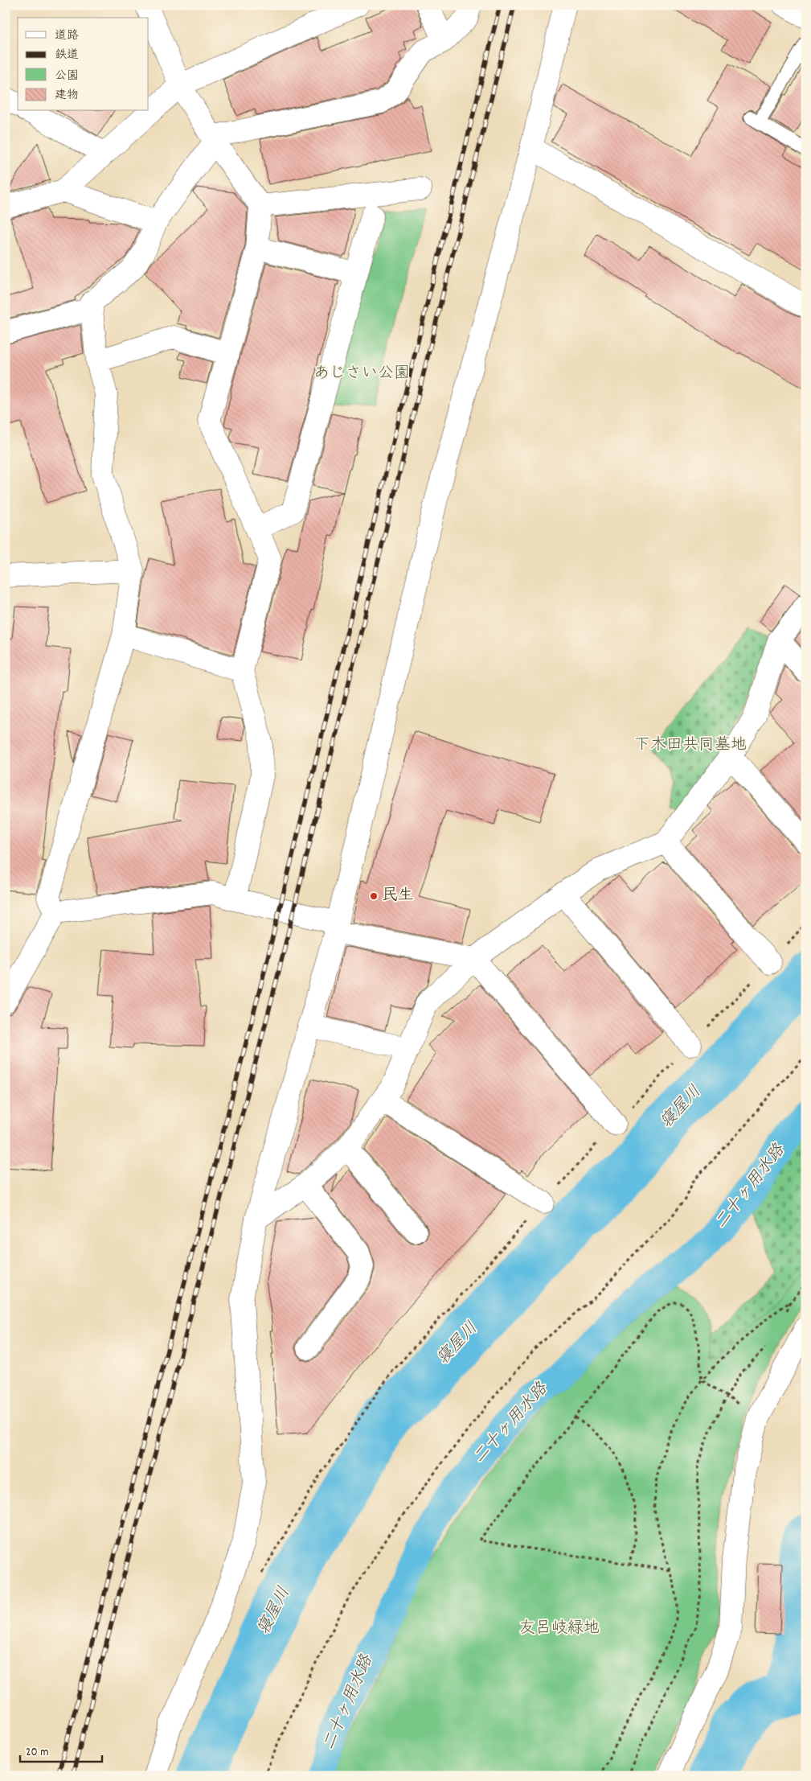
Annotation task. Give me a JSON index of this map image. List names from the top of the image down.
{
  "water": ["寝屋川", "二十ヶ用水路"],
  "parks": ["あじさい公園", "下木田共同墓地", "友呂岐緑地"],
  "places": ["民生"],
  "legend": [
    "道路",
    "鉄道",
    "公園",
    "建物"
  ],
  "scale_bar": "20 m"
}
